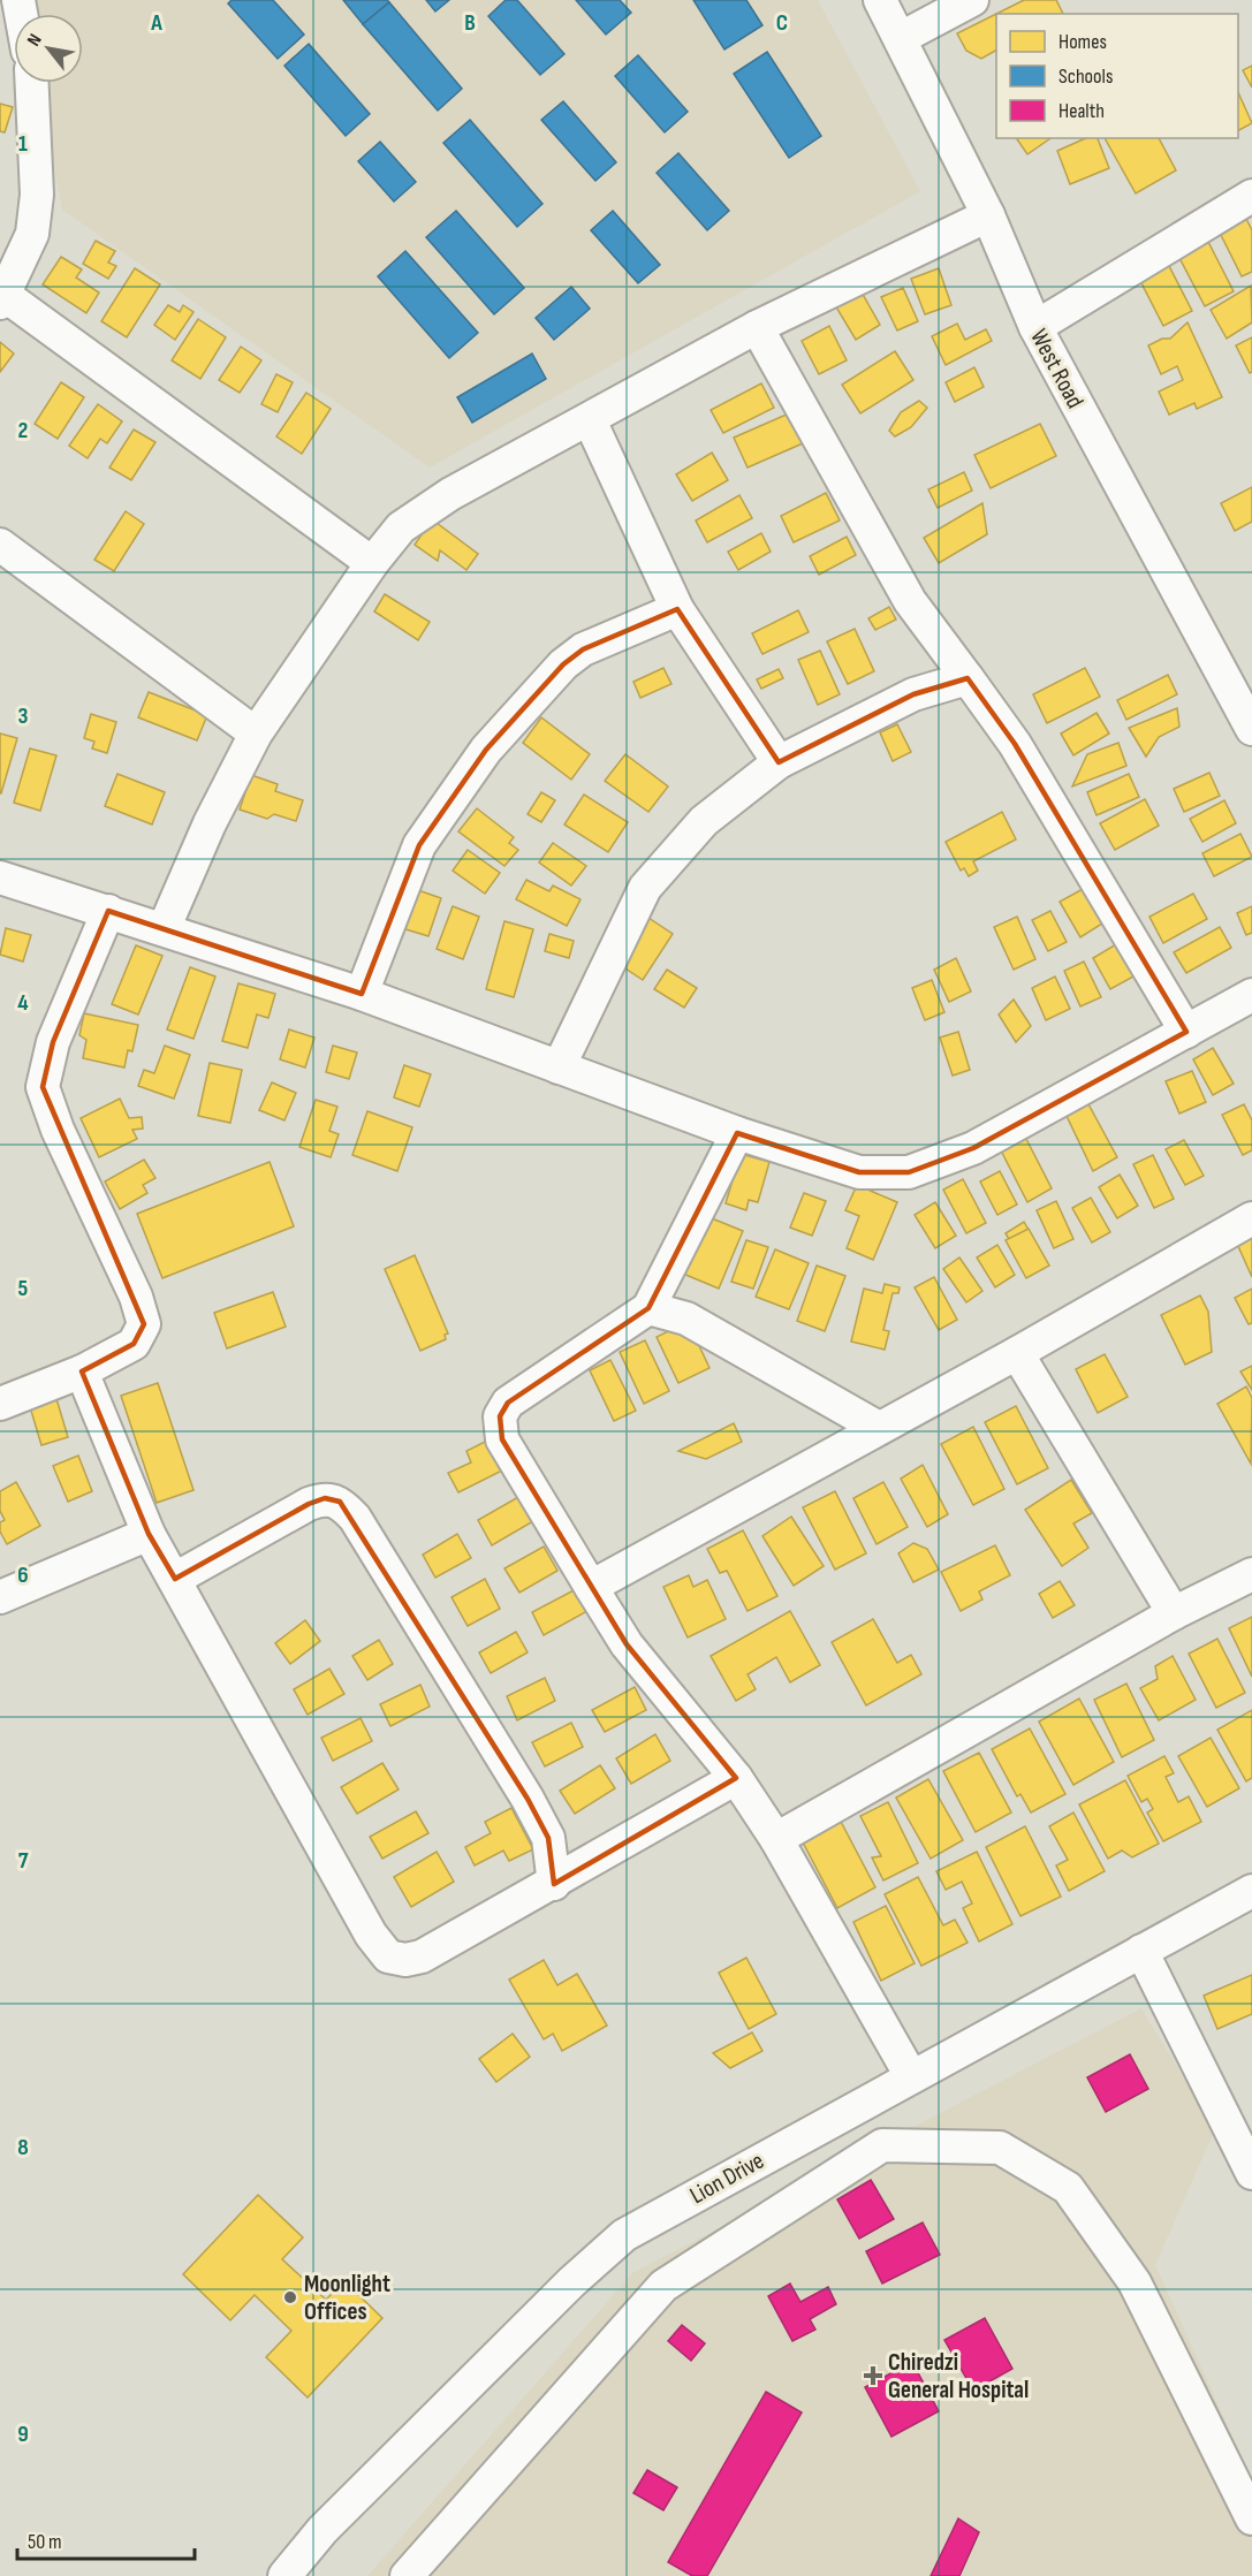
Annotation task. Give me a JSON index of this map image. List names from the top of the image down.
{
  "streets": {
    "street": ["West Road", "Lion Drive"]
  },
  "places": {
    "other": ["Moonlight Offices"],
    "health": ["Chiredzi General Hospital"]
  },
  "legend": ["Homes", "Schools", "Health"],
  "scale_bar": "50 m",
  "north": "top left",
  "grid": {
    "columns": ["A", "B", "C"],
    "rows": [
      "1",
      "2",
      "3",
      "4",
      "5",
      "6",
      "7",
      "8",
      "9"
    ]
  }
}
